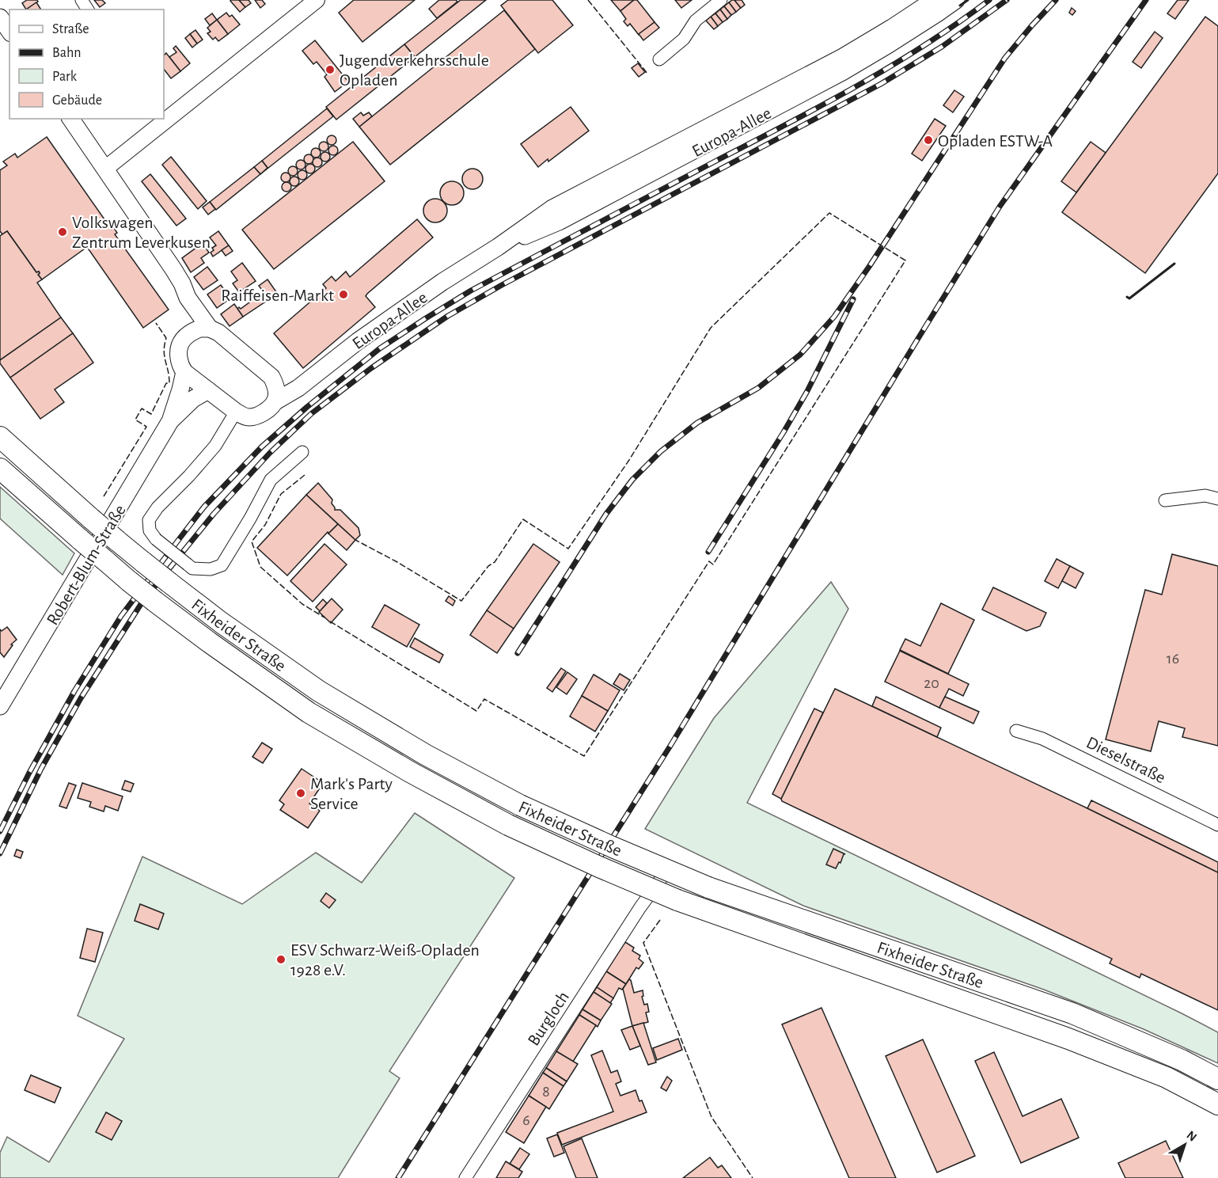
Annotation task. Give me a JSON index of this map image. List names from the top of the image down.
{
  "streets": {
    "highway": ["Fixheider Straße"],
    "main road": ["Europa-Allee", "Robert-Blum-Straße"],
    "street": ["Dieselstraße", "Burgloch"]
  },
  "crossings": [
    ["Europa-Allee", "Robert-Blum-Straße"]
  ],
  "places": [
    "Jugendverkehrsschule Opladen",
    "Opladen ESTW-A",
    "Volkswagen Zentrum Leverkusen",
    "Raiffeisen-Markt",
    "Mark's Party Service",
    "ESV Schwarz-Weiß-Opladen 1928 e.V."
  ],
  "house_numbers": [
    "16",
    "20",
    "8",
    "6"
  ],
  "legend": [
    "Straße",
    "Bahn",
    "Park",
    "Gebäude"
  ],
  "north": "top right"
}
